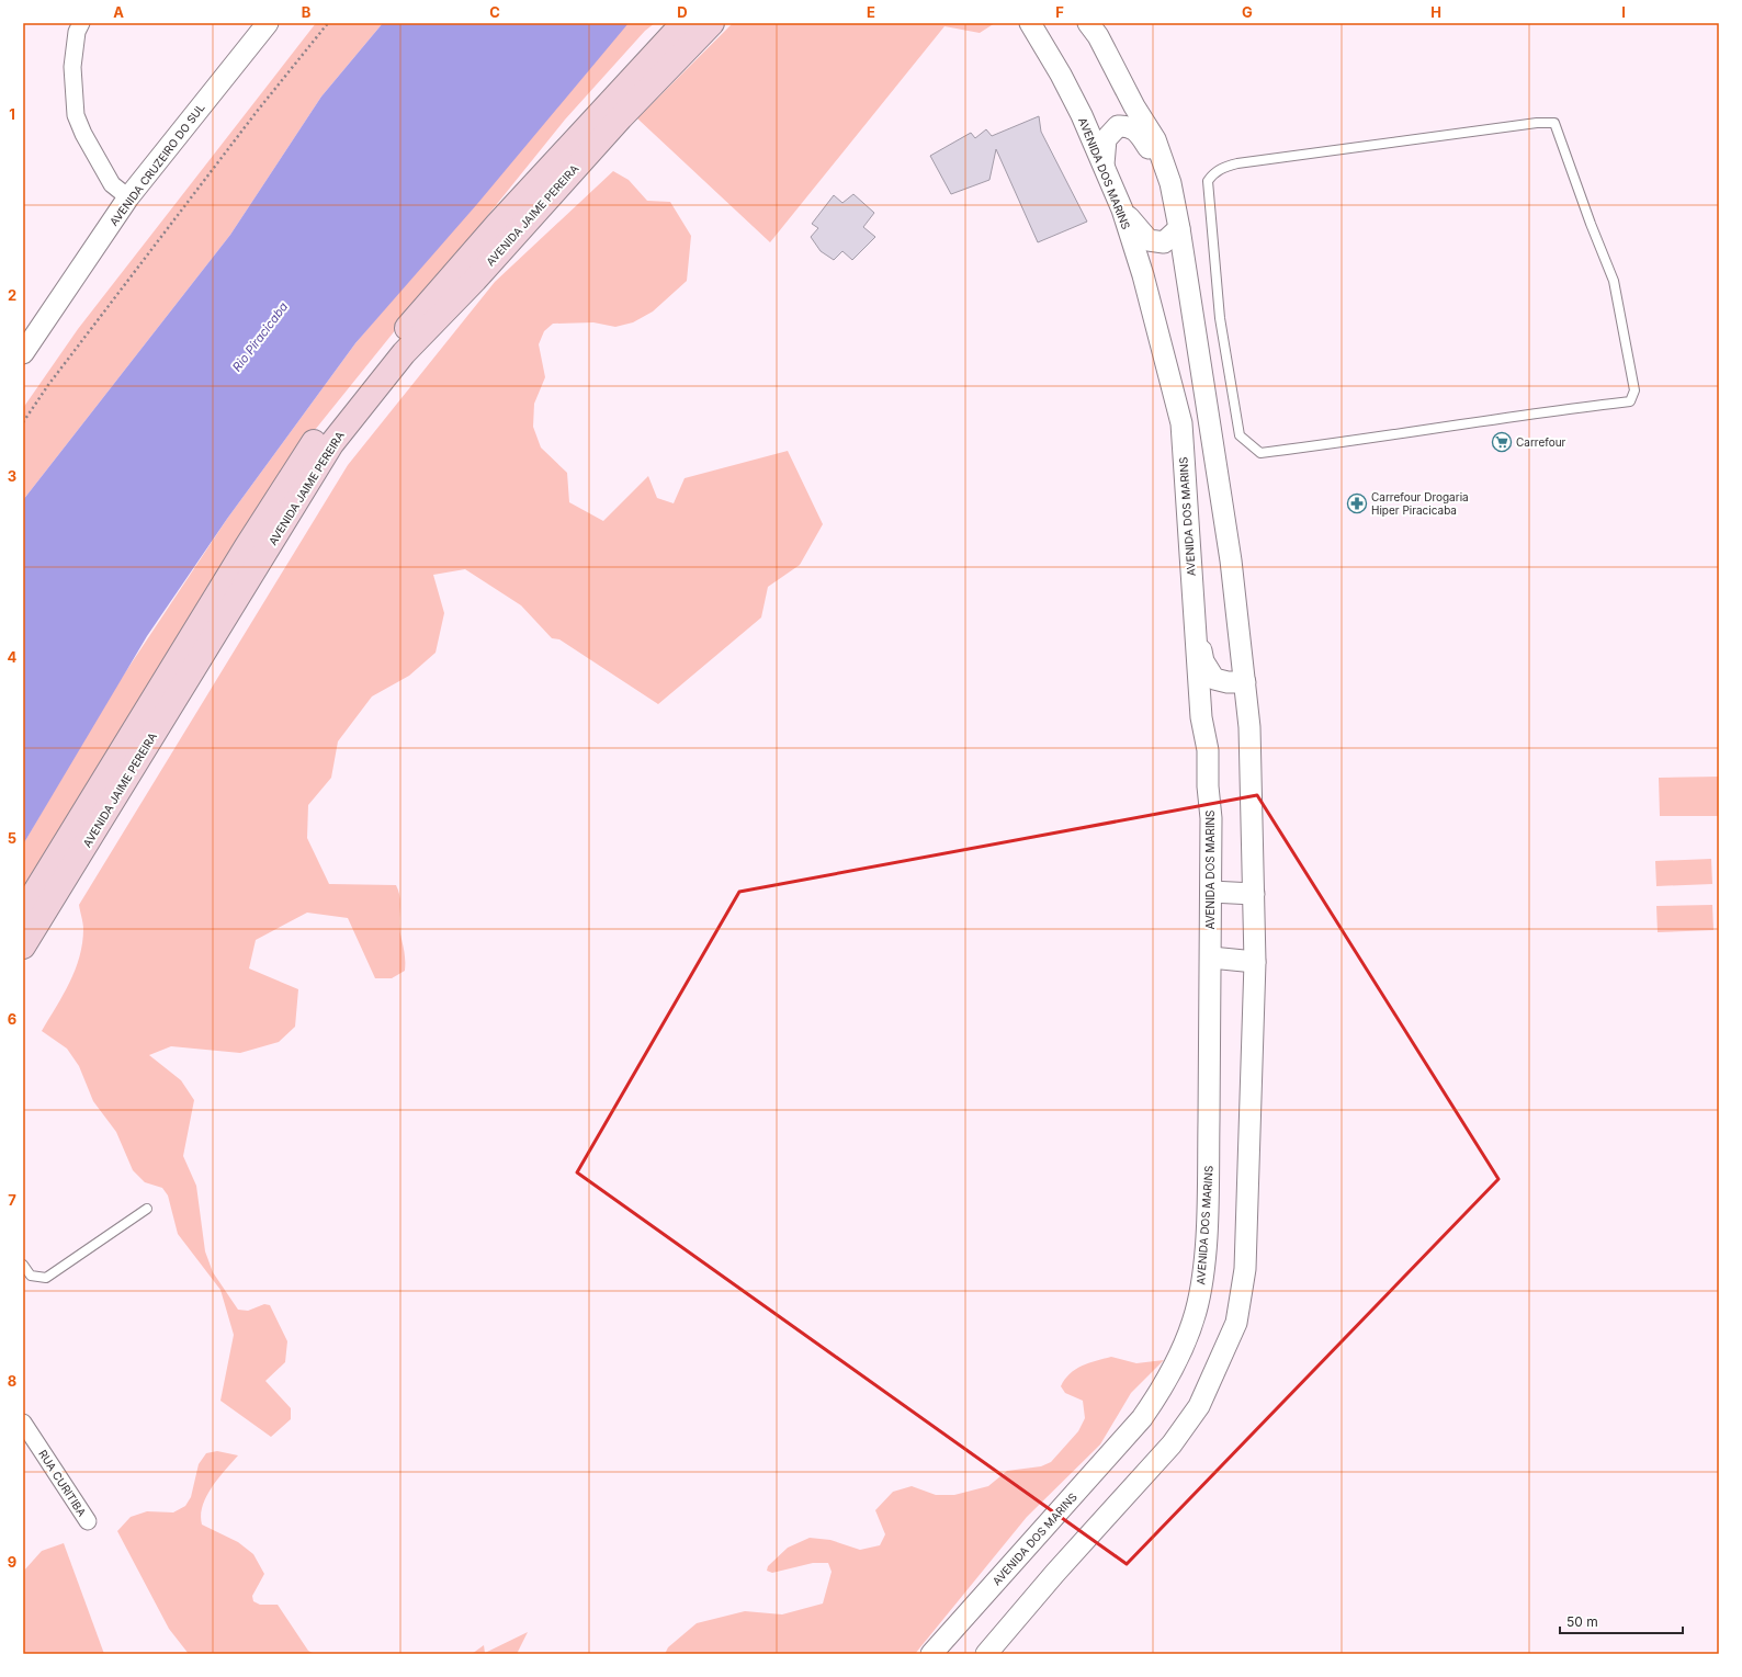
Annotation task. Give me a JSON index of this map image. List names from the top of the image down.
{
  "streets": {
    "main road": ["AVENIDA JAIME PEREIRA"],
    "street": ["AVENIDA CRUZEIRO DO SUL", "AVENIDA DOS MARINS", "RUA CURITIBA"]
  },
  "water": ["Rio Piracicaba"],
  "places": {
    "supermarket": ["Carrefour"],
    "pharmacy": ["Carrefour Drogaria Hiper Piracicaba"]
  },
  "scale_bar": "50 m",
  "grid": {
    "columns": [
      "A",
      "B",
      "C",
      "D",
      "E",
      "F",
      "G",
      "H",
      "I"
    ],
    "rows": [
      "1",
      "2",
      "3",
      "4",
      "5",
      "6",
      "7",
      "8",
      "9"
    ]
  }
}
